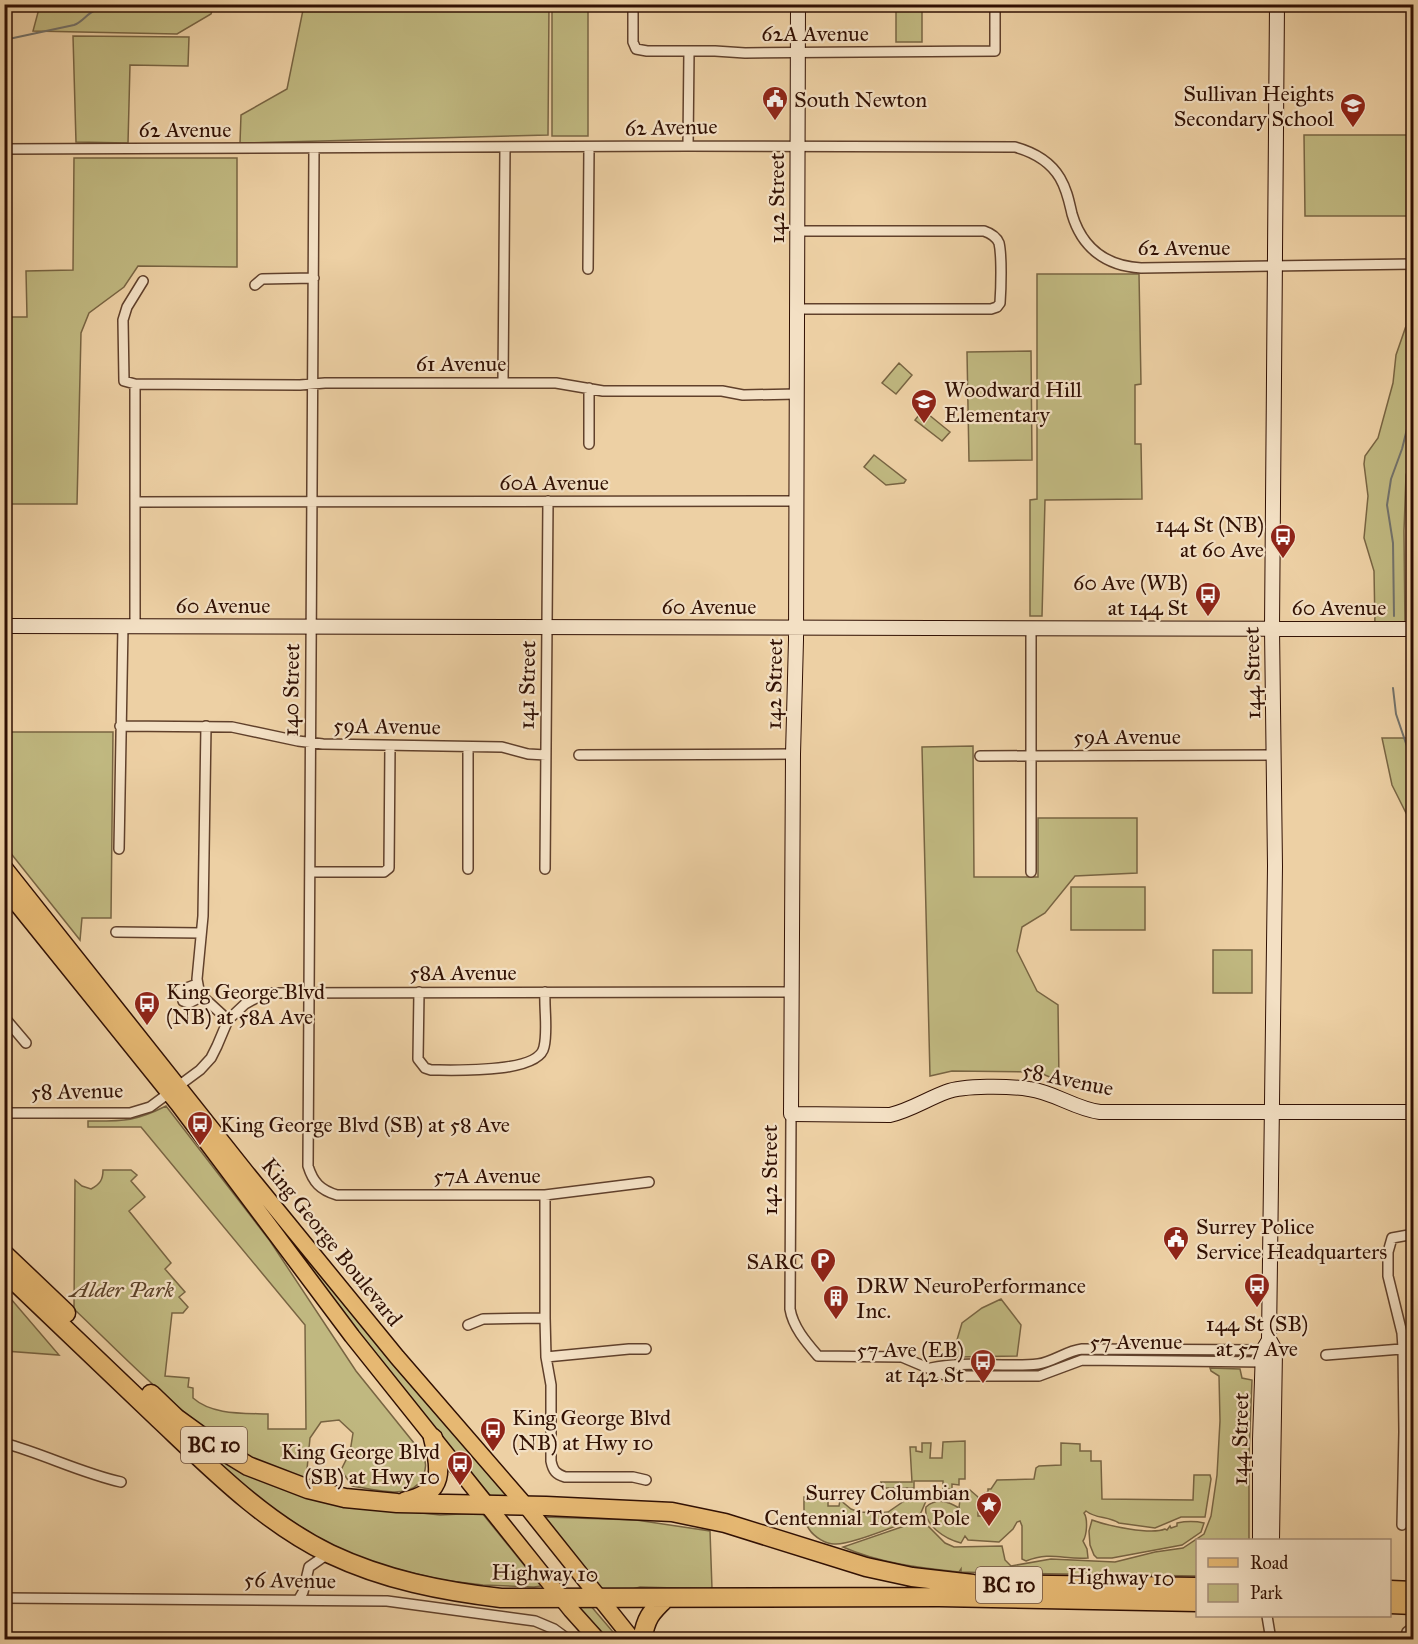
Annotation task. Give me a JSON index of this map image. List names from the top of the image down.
{
  "streets": {
    "highway": ["BC 10", "Highway 10"],
    "main road": ["King George Boulevard"],
    "street": [
      "62A Avenue",
      "62 Avenue",
      "142 Street",
      "61 Avenue",
      "60A Avenue",
      "60 Avenue",
      "144 Street",
      "141 Street",
      "140 Street",
      "59A Avenue",
      "58A Avenue",
      "58 Avenue",
      "57A Avenue",
      "57 Avenue",
      "56 Avenue"
    ]
  },
  "crossings": [
    ["62A Avenue", "142 Street"],
    ["62 Avenue", "142 Street"],
    ["62 Avenue", "144 Street"],
    ["62 Avenue", "140 Street"],
    ["142 Street", "61 Avenue"],
    ["142 Street", "60A Avenue"],
    ["142 Street", "60 Avenue"],
    ["142 Street", "58A Avenue"],
    ["142 Street", "58 Avenue"],
    ["142 Street", "57 Avenue"],
    ["61 Avenue", "140 Street"],
    ["60A Avenue", "141 Street"],
    ["60A Avenue", "140 Street"],
    ["60 Avenue", "144 Street"],
    ["60 Avenue", "141 Street"],
    ["60 Avenue", "140 Street"],
    ["144 Street", "59A Avenue"],
    ["144 Street", "58 Avenue"],
    ["144 Street", "57 Avenue"],
    ["141 Street", "59A Avenue"],
    ["140 Street", "59A Avenue"],
    ["140 Street", "58A Avenue"],
    ["140 Street", "57A Avenue"],
    ["58A Avenue", "58 Avenue"],
    ["58A Avenue", "King George Boulevard"],
    ["58 Avenue", "King George Boulevard"],
    ["King George Boulevard", "Highway 10"]
  ],
  "parks": ["Alder Park"],
  "places": {
    "public building": ["South Newton", "Surrey Police Service Headquarters"],
    "school or university": ["Sullivan Heights Secondary School", "Woodward Hill Elementary"],
    "bus stop": [
      "144 St (NB) at 60 Ave",
      "60 Ave (WB) at 144 St",
      "King George Blvd (NB) at 58A Ave",
      "King George Blvd (SB) at 58 Ave",
      "144 St (SB) at 57 Ave",
      "57 Ave (EB) at 142 St",
      "King George Blvd (NB) at Hwy 10",
      "King George Blvd (SB) at Hwy 10"
    ],
    "parking": ["SARC"],
    "building": ["DRW NeuroPerformance Inc."],
    "place": ["Surrey Columbian Centennial Totem Pole"]
  },
  "legend": ["Road", "Park"]
}
